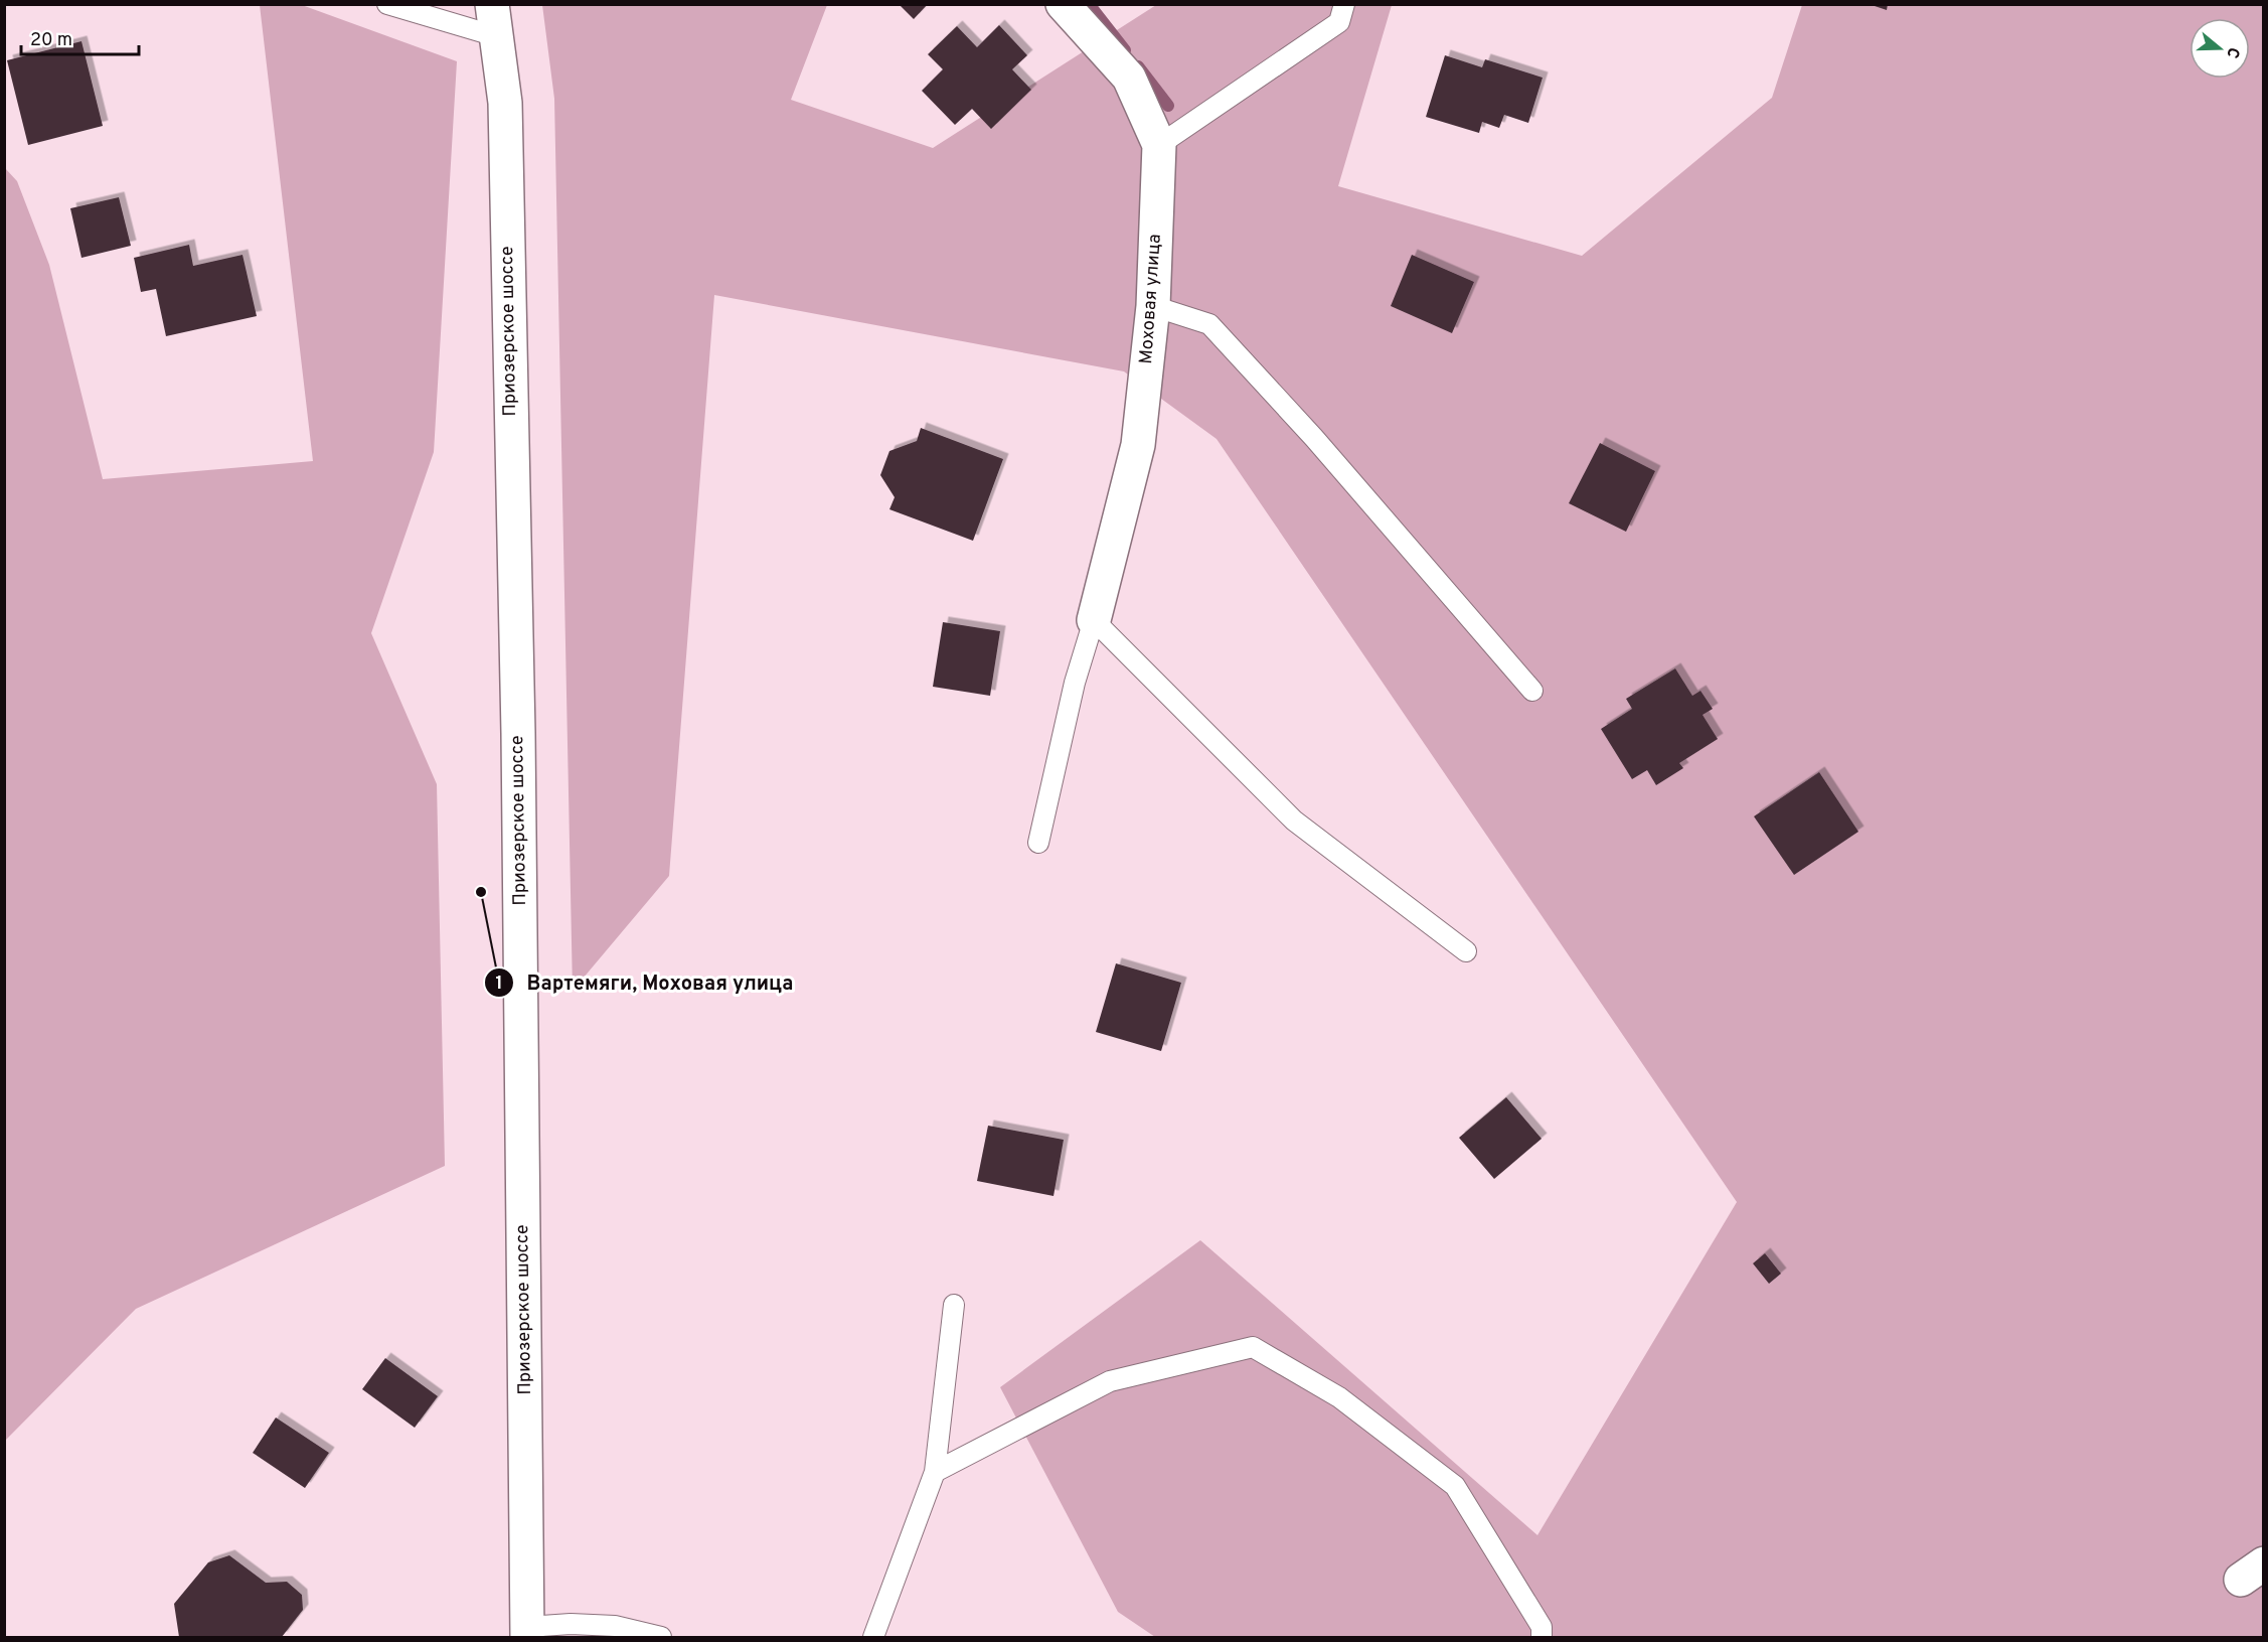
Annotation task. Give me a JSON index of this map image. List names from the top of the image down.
{
  "streets": {
    "main road": ["Моховая улица", "Приозерское шоссе"]
  },
  "places": ["Вартемяги, Моховая улица"],
  "scale_bar": "20 m",
  "north": "right"
}
